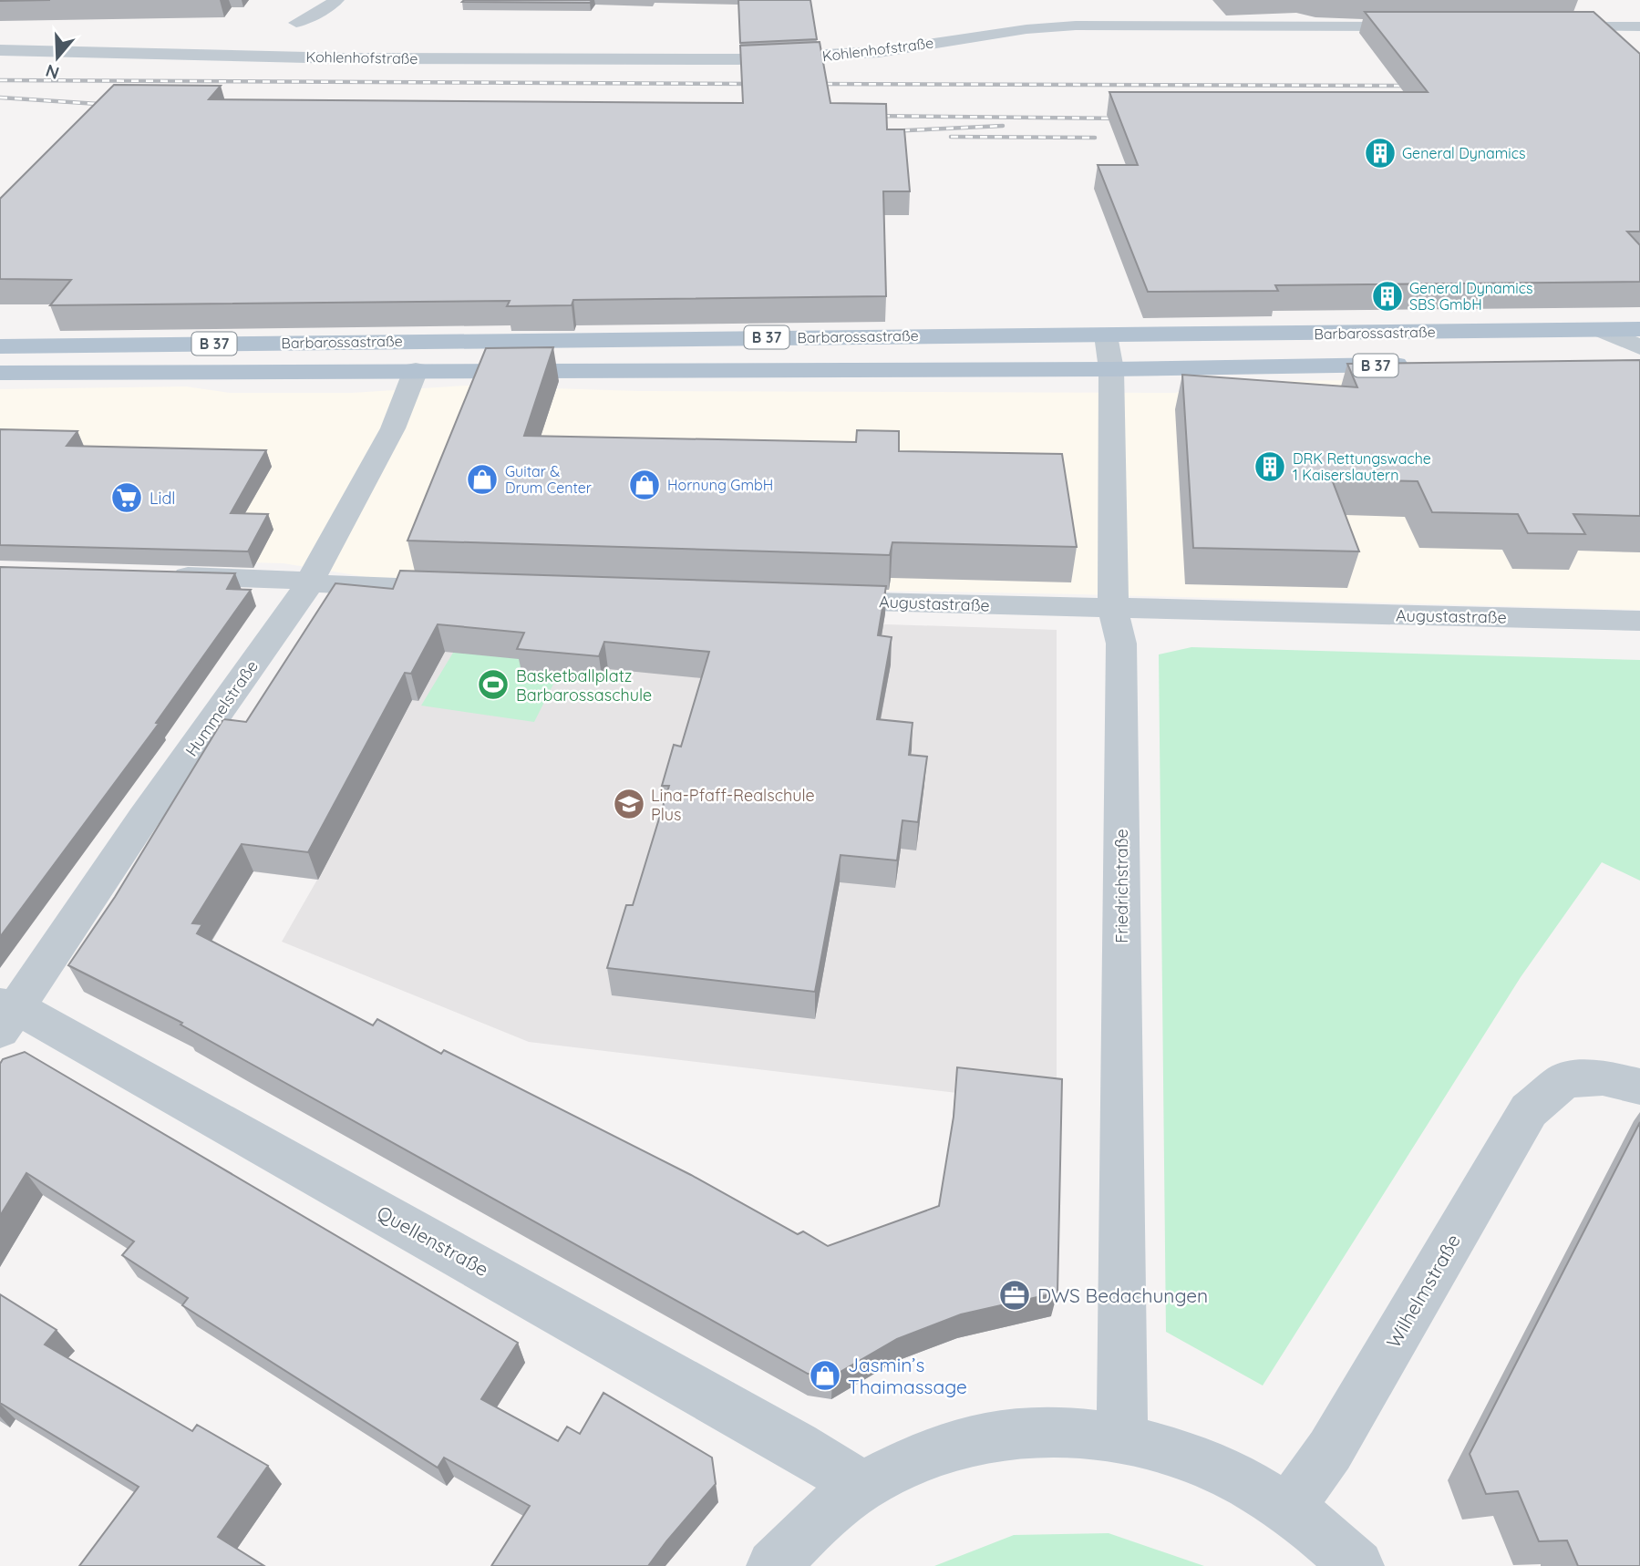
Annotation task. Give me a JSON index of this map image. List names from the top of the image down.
{
  "streets": {
    "main road": ["Barbarossastraße", "B 37"],
    "street": [
      "Kohlenhofstraße",
      "Augustastraße",
      "Hummelstraße",
      "Friedrichstraße",
      "Quellenstraße",
      "Wilhelmstraße"
    ]
  },
  "crossings": [
    ["Barbarossastraße", "Hummelstraße"],
    ["Barbarossastraße", "Friedrichstraße"],
    ["Augustastraße", "Friedrichstraße"],
    ["Hummelstraße", "Quellenstraße"]
  ],
  "places": {
    "building": ["General Dynamics", "General Dynamics SBS GmbH", "DRK Rettungswache 1 Kaiserslautern"],
    "shop": ["Guitar & Drum Center", "Hornung GmbH", "Jasmin’s Thaimassage"],
    "supermarket": ["Lidl"],
    "sports": ["Basketballplatz Barbarossaschule"],
    "school or university": ["Lina-Pfaff-Realschule Plus"],
    "office": ["DWS Bedachungen"]
  },
  "north": "bottom"
}
